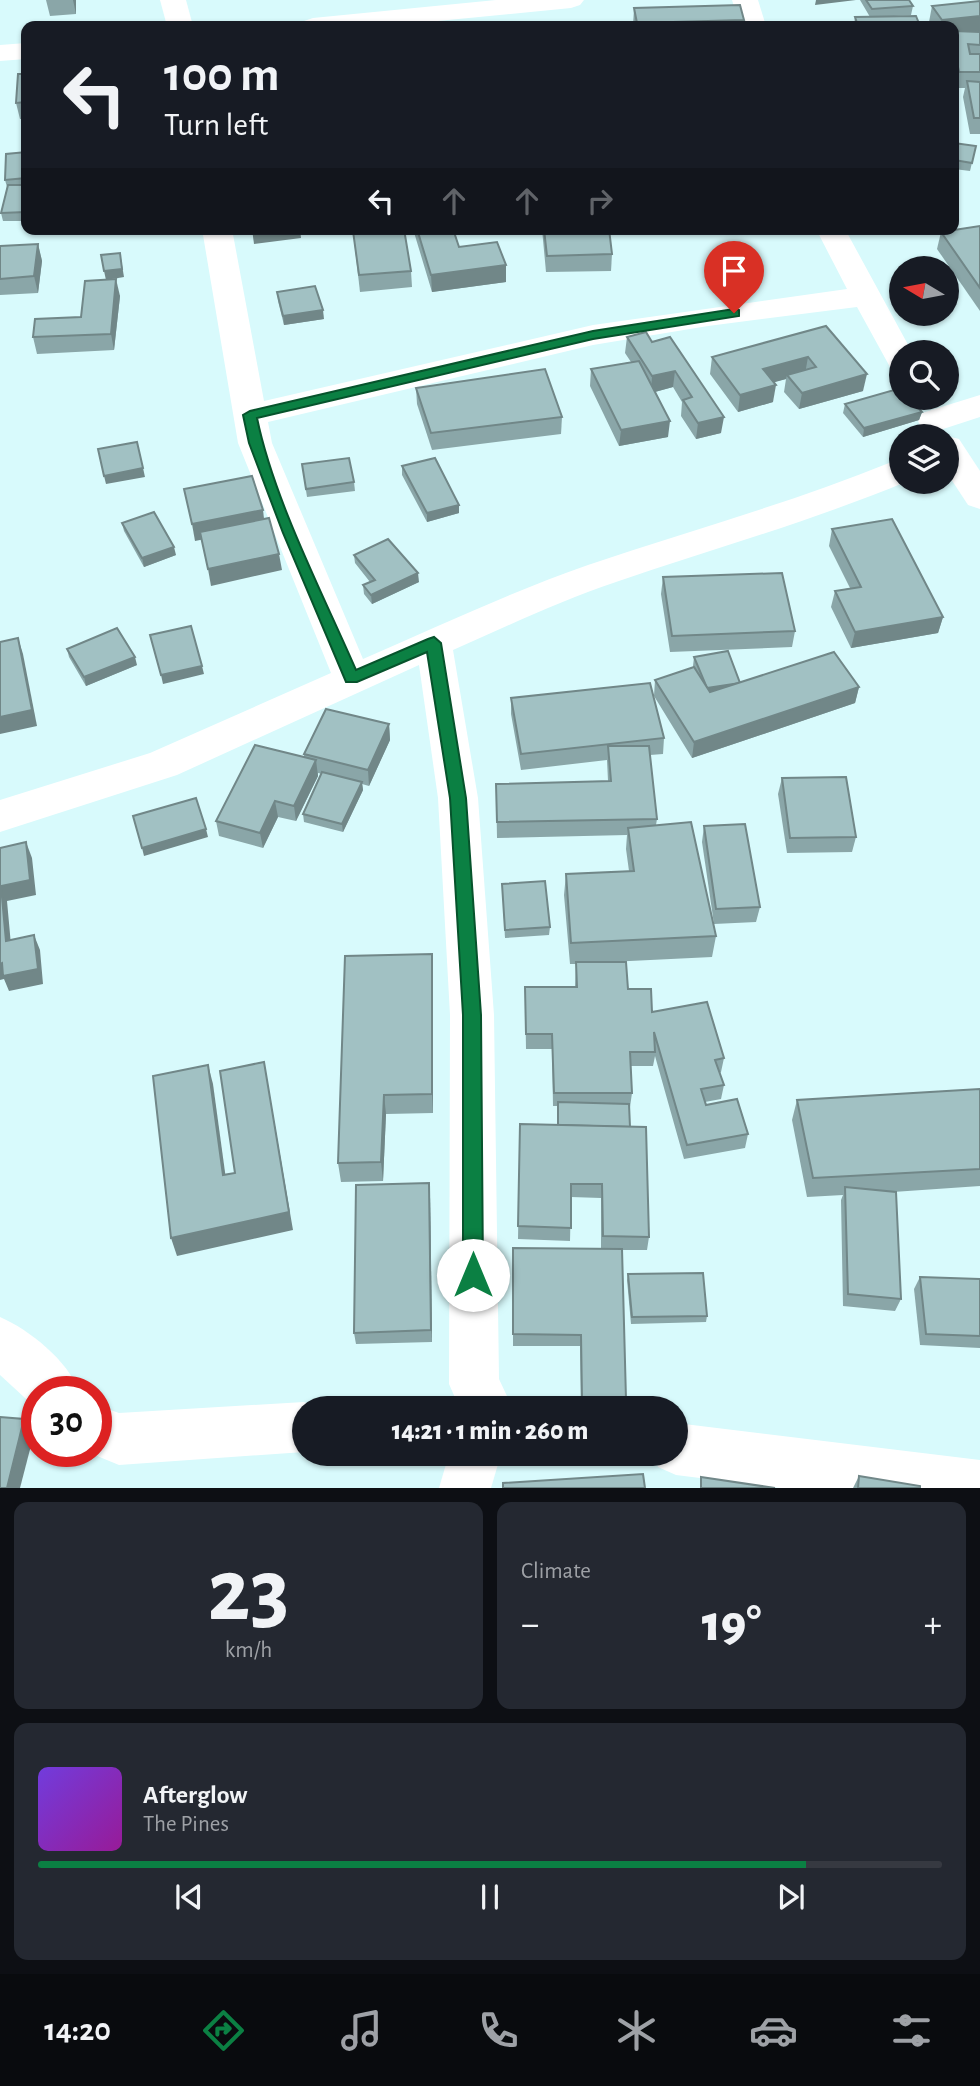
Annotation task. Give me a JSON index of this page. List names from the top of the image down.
{
  "north": "left",
  "page": {
    "turn": ["100 m", "Turn left"],
    "limit": "30",
    "trip": "14:21 · 1 min · 260 m",
    "tile": [
      ["23", "km/h"],
      "Climate"
    ],
    "heat": ["−", "19°", "+"],
    "song": ["Afterglow", "The Pines"],
    "tabs": "14:20"
  }
}
